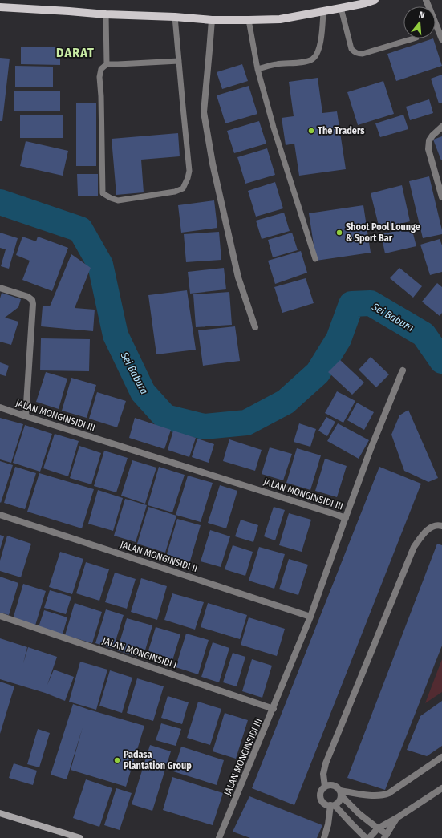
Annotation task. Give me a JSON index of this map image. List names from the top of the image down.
{
  "streets": {
    "street": ["JALAN MONGINSIDI III", "JALAN MONGINSIDI II", "JALAN MONGINSIDI I"]
  },
  "crossings": [
    ["JALAN MONGINSIDI III", "JALAN MONGINSIDI II"],
    ["JALAN MONGINSIDI III", "JALAN MONGINSIDI I"]
  ],
  "districts": ["DARAT"],
  "water": ["Sei Babura"],
  "places": ["The Traders", "Shoot Pool Lounge & Sport Bar", "Padasa Plantation Group"],
  "north": "top"
}
